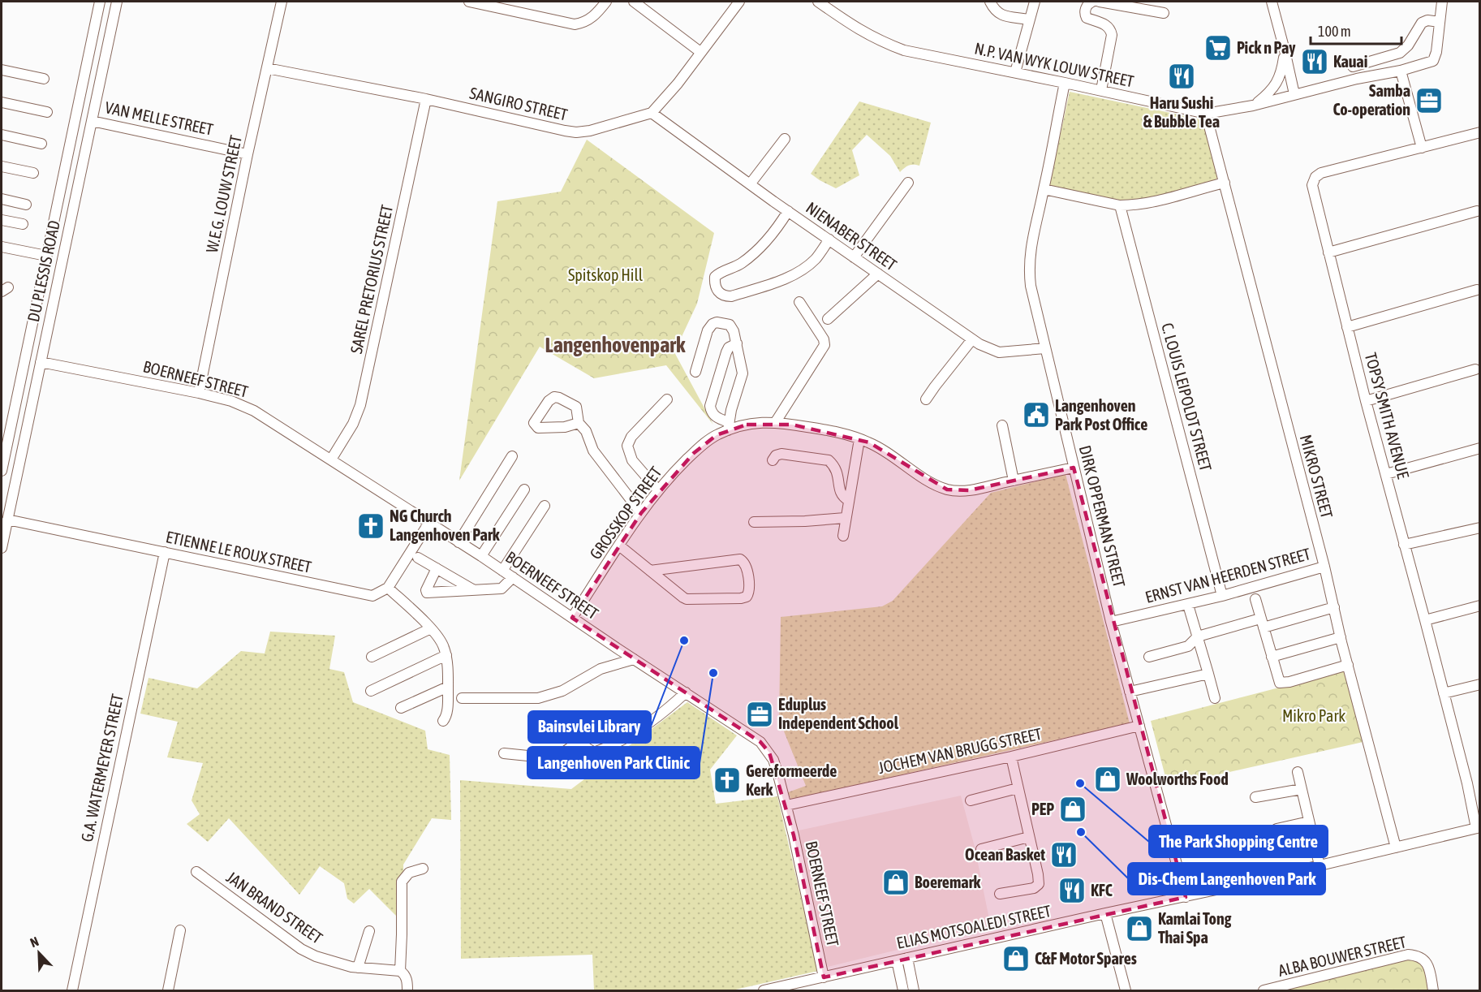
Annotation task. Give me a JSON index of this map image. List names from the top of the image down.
{
  "streets": {
    "street": [
      "N.P. VAN WYK LOUW STREET",
      "SANGIRO STREET",
      "VAN MELLE STREET",
      "W.E.G. LOUW STREET",
      "NIENABER STREET",
      "DU PLESSIS ROAD",
      "SAREL PRETORIUS STREET",
      "BOERNEEF STREET",
      "C. LOUIS LEIPOLDT STREET",
      "TOPSY SMITH AVENUE",
      "MIKRO STREET",
      "GROSSKOP STREET",
      "DIRK OPPERMAN STREET",
      "ETIENNE LE ROUX STREET",
      "ERNST VAN HEERDEN STREET",
      "JOCHEM VAN BRUGG STREET",
      "G.A. WATERMEYER STREET",
      "JAN BRAND STREET",
      "ELIAS MOTSOALEDI STREET",
      "ALBA BOUWER STREET"
    ]
  },
  "crossings": [
    ["N.P. VAN WYK LOUW STREET", "MIKRO STREET"],
    ["N.P. VAN WYK LOUW STREET", "DIRK OPPERMAN STREET"],
    ["SANGIRO STREET", "W.E.G. LOUW STREET"],
    ["SANGIRO STREET", "NIENABER STREET"],
    ["SANGIRO STREET", "SAREL PRETORIUS STREET"],
    ["VAN MELLE STREET", "W.E.G. LOUW STREET"],
    ["VAN MELLE STREET", "DU PLESSIS ROAD"],
    ["W.E.G. LOUW STREET", "BOERNEEF STREET"],
    ["NIENABER STREET", "DIRK OPPERMAN STREET"],
    ["DU PLESSIS ROAD", "BOERNEEF STREET"],
    ["DU PLESSIS ROAD", "ETIENNE LE ROUX STREET"],
    ["SAREL PRETORIUS STREET", "BOERNEEF STREET"],
    ["BOERNEEF STREET", "GROSSKOP STREET"],
    ["BOERNEEF STREET", "JOCHEM VAN BRUGG STREET"],
    ["BOERNEEF STREET", "ELIAS MOTSOALEDI STREET"],
    ["C. LOUIS LEIPOLDT STREET", "ERNST VAN HEERDEN STREET"],
    ["TOPSY SMITH AVENUE", "ELIAS MOTSOALEDI STREET"],
    ["MIKRO STREET", "ERNST VAN HEERDEN STREET"],
    ["MIKRO STREET", "ELIAS MOTSOALEDI STREET"],
    ["GROSSKOP STREET", "DIRK OPPERMAN STREET"],
    ["DIRK OPPERMAN STREET", "ERNST VAN HEERDEN STREET"],
    ["DIRK OPPERMAN STREET", "JOCHEM VAN BRUGG STREET"],
    ["DIRK OPPERMAN STREET", "ELIAS MOTSOALEDI STREET"],
    ["ETIENNE LE ROUX STREET", "G.A. WATERMEYER STREET"]
  ],
  "districts": ["Langenhovenpark"],
  "parks": ["Spitskop Hill", "Mikro Park"],
  "places": {
    "supermarket": ["Pick n Pay"],
    "restaurant": [
      "Kauai",
      "Haru Sushi & Bubble Tea",
      "Ocean Basket",
      "KFC"
    ],
    "office": ["Samba Co-operation", "Eduplus Independent School"],
    "public building": ["Langenhoven Park Post Office"],
    "church": ["NG Church Langenhoven Park", "Gereformeerde Kerk"],
    "other": [
      "Bainsvlei Library",
      "Langenhoven Park Clinic",
      "The Park Shopping Centre",
      "Dis-Chem Langenhoven Park"
    ],
    "shop": [
      "Woolworths Food",
      "PEP",
      "Boeremark",
      "Kamlai Tong Thai Spa",
      "C&F Motor Spares"
    ]
  },
  "scale_bar": "100 m",
  "north": "top left"
}
